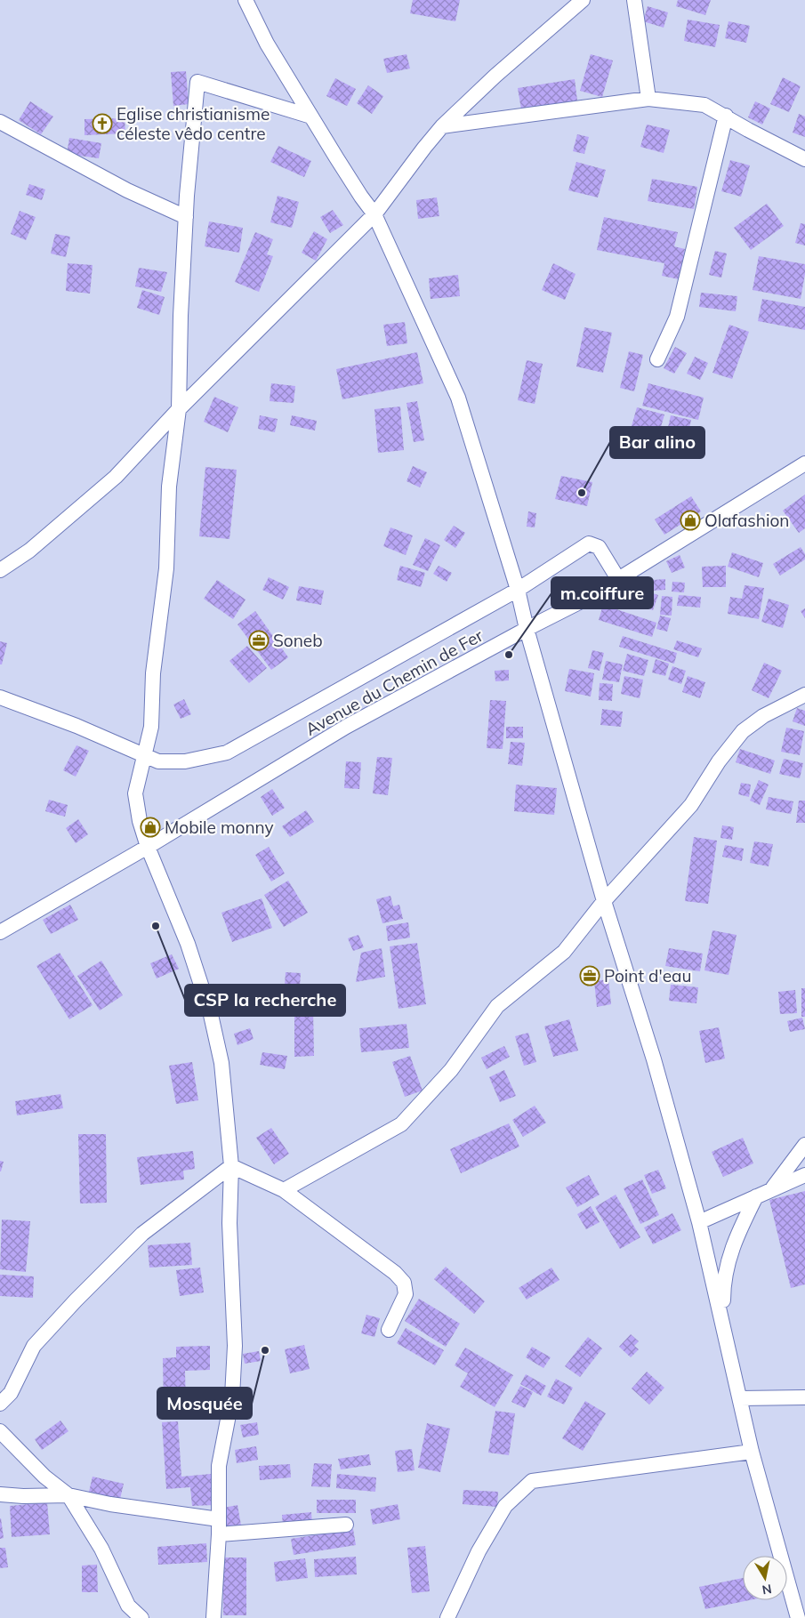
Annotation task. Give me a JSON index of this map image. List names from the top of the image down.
{
  "streets": {
    "street": ["Avenue du Chemin de Fer"]
  },
  "places": {
    "church": ["Eglise christianisme céleste vêdo centre"],
    "other": [
      "Bar alino",
      "m.coiffure",
      "CSP la recherche",
      "Mosquée"
    ],
    "shop": ["Olafashion", "Mobile monny"],
    "office": ["Soneb", "Point d'eau"]
  },
  "north": "bottom"
}
